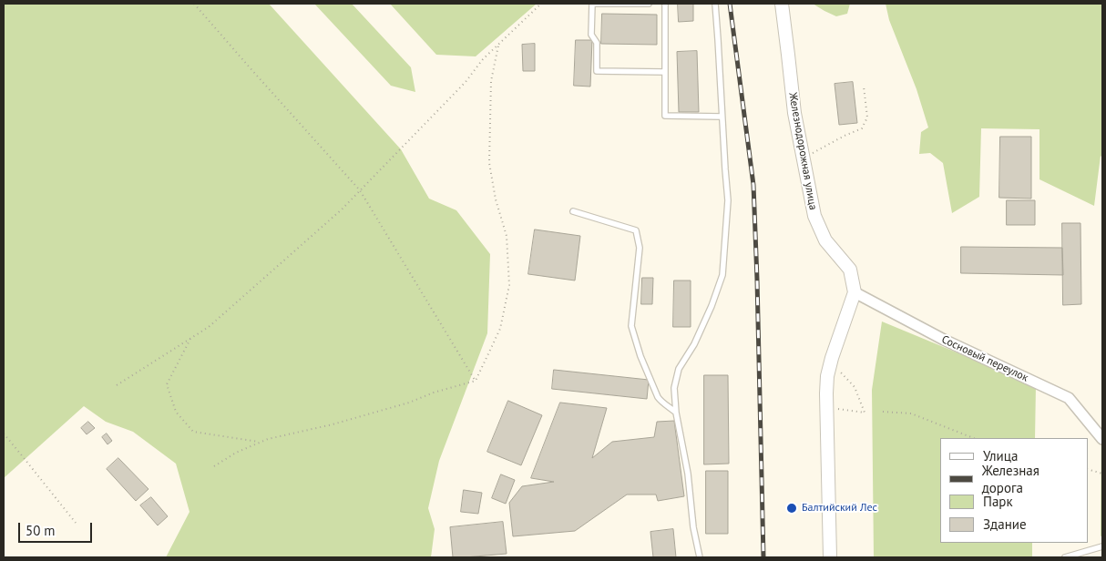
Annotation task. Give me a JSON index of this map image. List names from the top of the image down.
{
  "streets": {
    "street": ["Железнодорожная улица", "Сосновый переулок"]
  },
  "crossings": [
    ["Железнодорожная улица", "Сосновый переулок"]
  ],
  "places": ["Балтийский Лес"],
  "legend": [
    "Улица",
    "Железная дорога",
    "Парк",
    "Здание"
  ],
  "scale_bar": "50 m"
}
